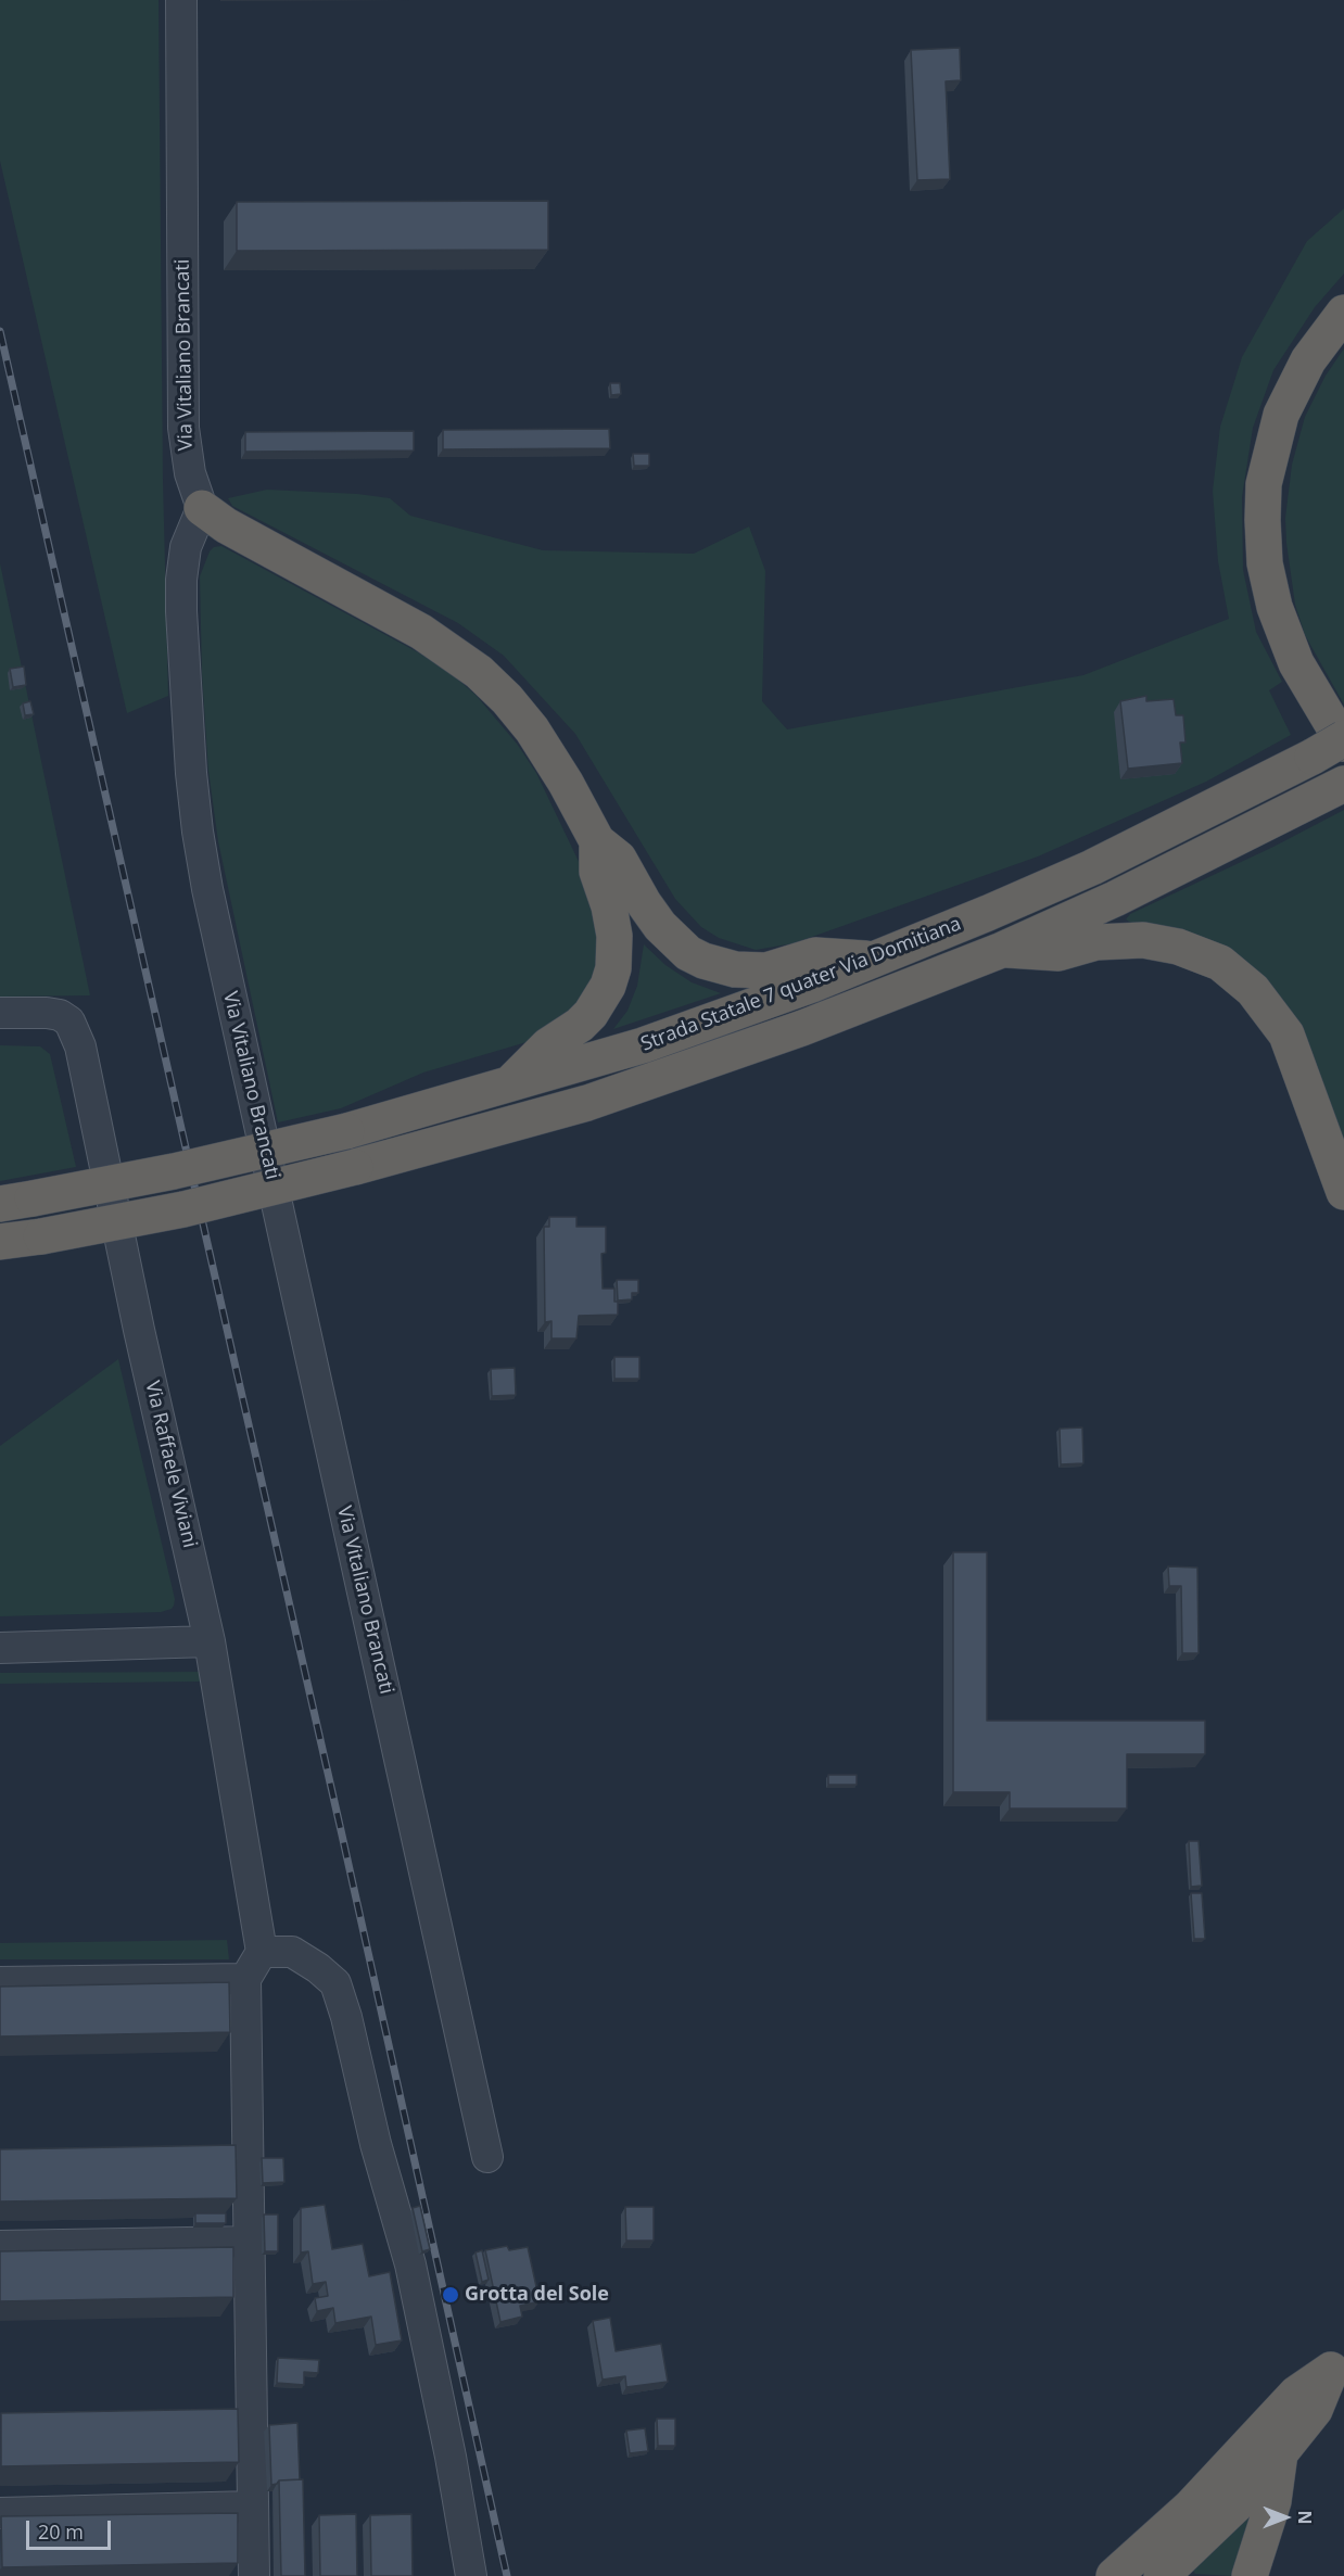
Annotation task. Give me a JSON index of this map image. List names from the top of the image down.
{
  "streets": {
    "highway": ["Strada Statale 7 quater Via Domitiana"],
    "street": ["Via Vitaliano Brancati", "Via Raffaele Viviani"]
  },
  "places": ["Grotta del Sole"],
  "scale_bar": "20 m",
  "north": "right"
}
